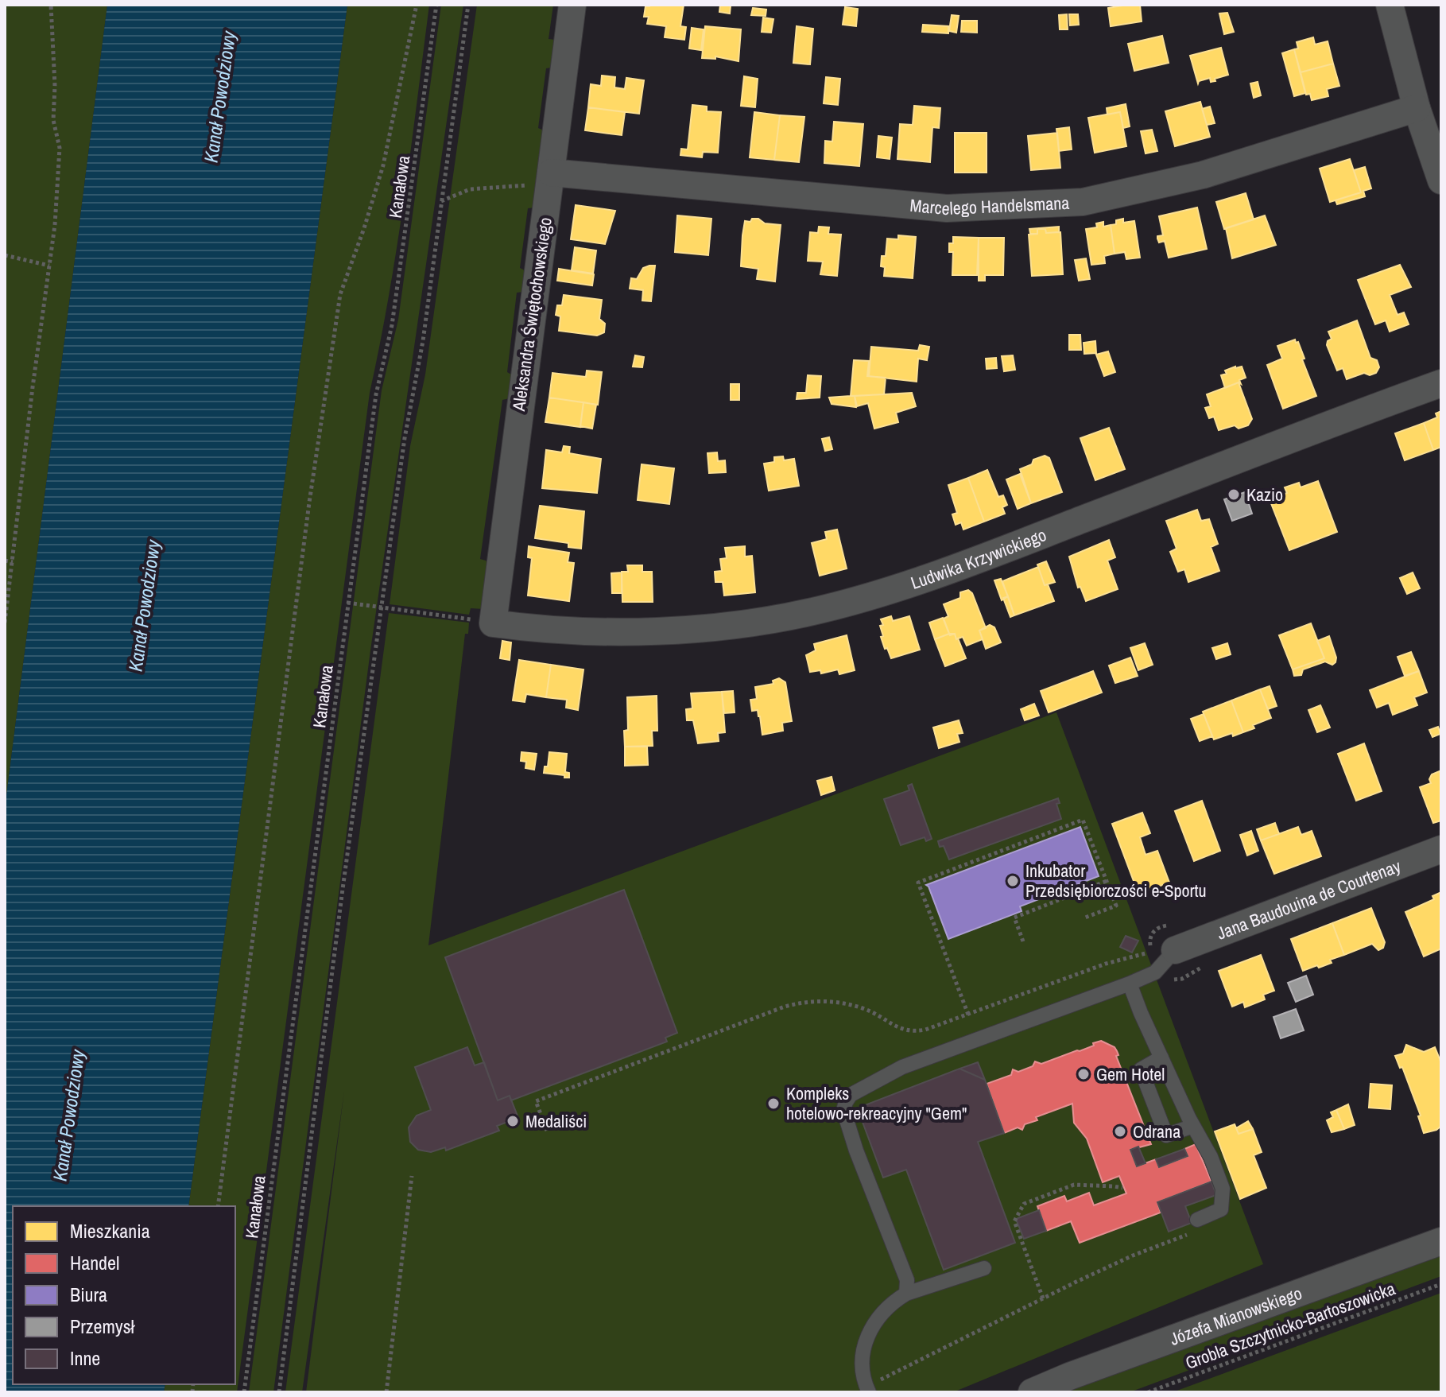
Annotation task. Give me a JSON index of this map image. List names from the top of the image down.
{
  "streets": {
    "street": [
      "Marcelego Handelsmana",
      "Aleksandra Świętochowskiego",
      "Ludwika Krzywickiego",
      "Jana Baudouina de Courtenay",
      "Józefa Mianowskiego"
    ],
    "path": ["Kanałowa", "Grobla Szczytnicko-Bartoszowicka"]
  },
  "crossings": [
    ["Marcelego Handelsmana", "Aleksandra Świętochowskiego"],
    ["Aleksandra Świętochowskiego", "Ludwika Krzywickiego"]
  ],
  "water": ["Kanał Powodziowy"],
  "places": [
    "Kazio",
    "Inkubator Przedsiębiorczości e-Sportu",
    "Gem Hotel",
    "Kompleks hotelowo-rekreacyjny \"Gem\"",
    "Medaliści",
    "Odrana"
  ],
  "legend": [
    "Mieszkania",
    "Handel",
    "Biura",
    "Przemysł",
    "Inne"
  ]
}
